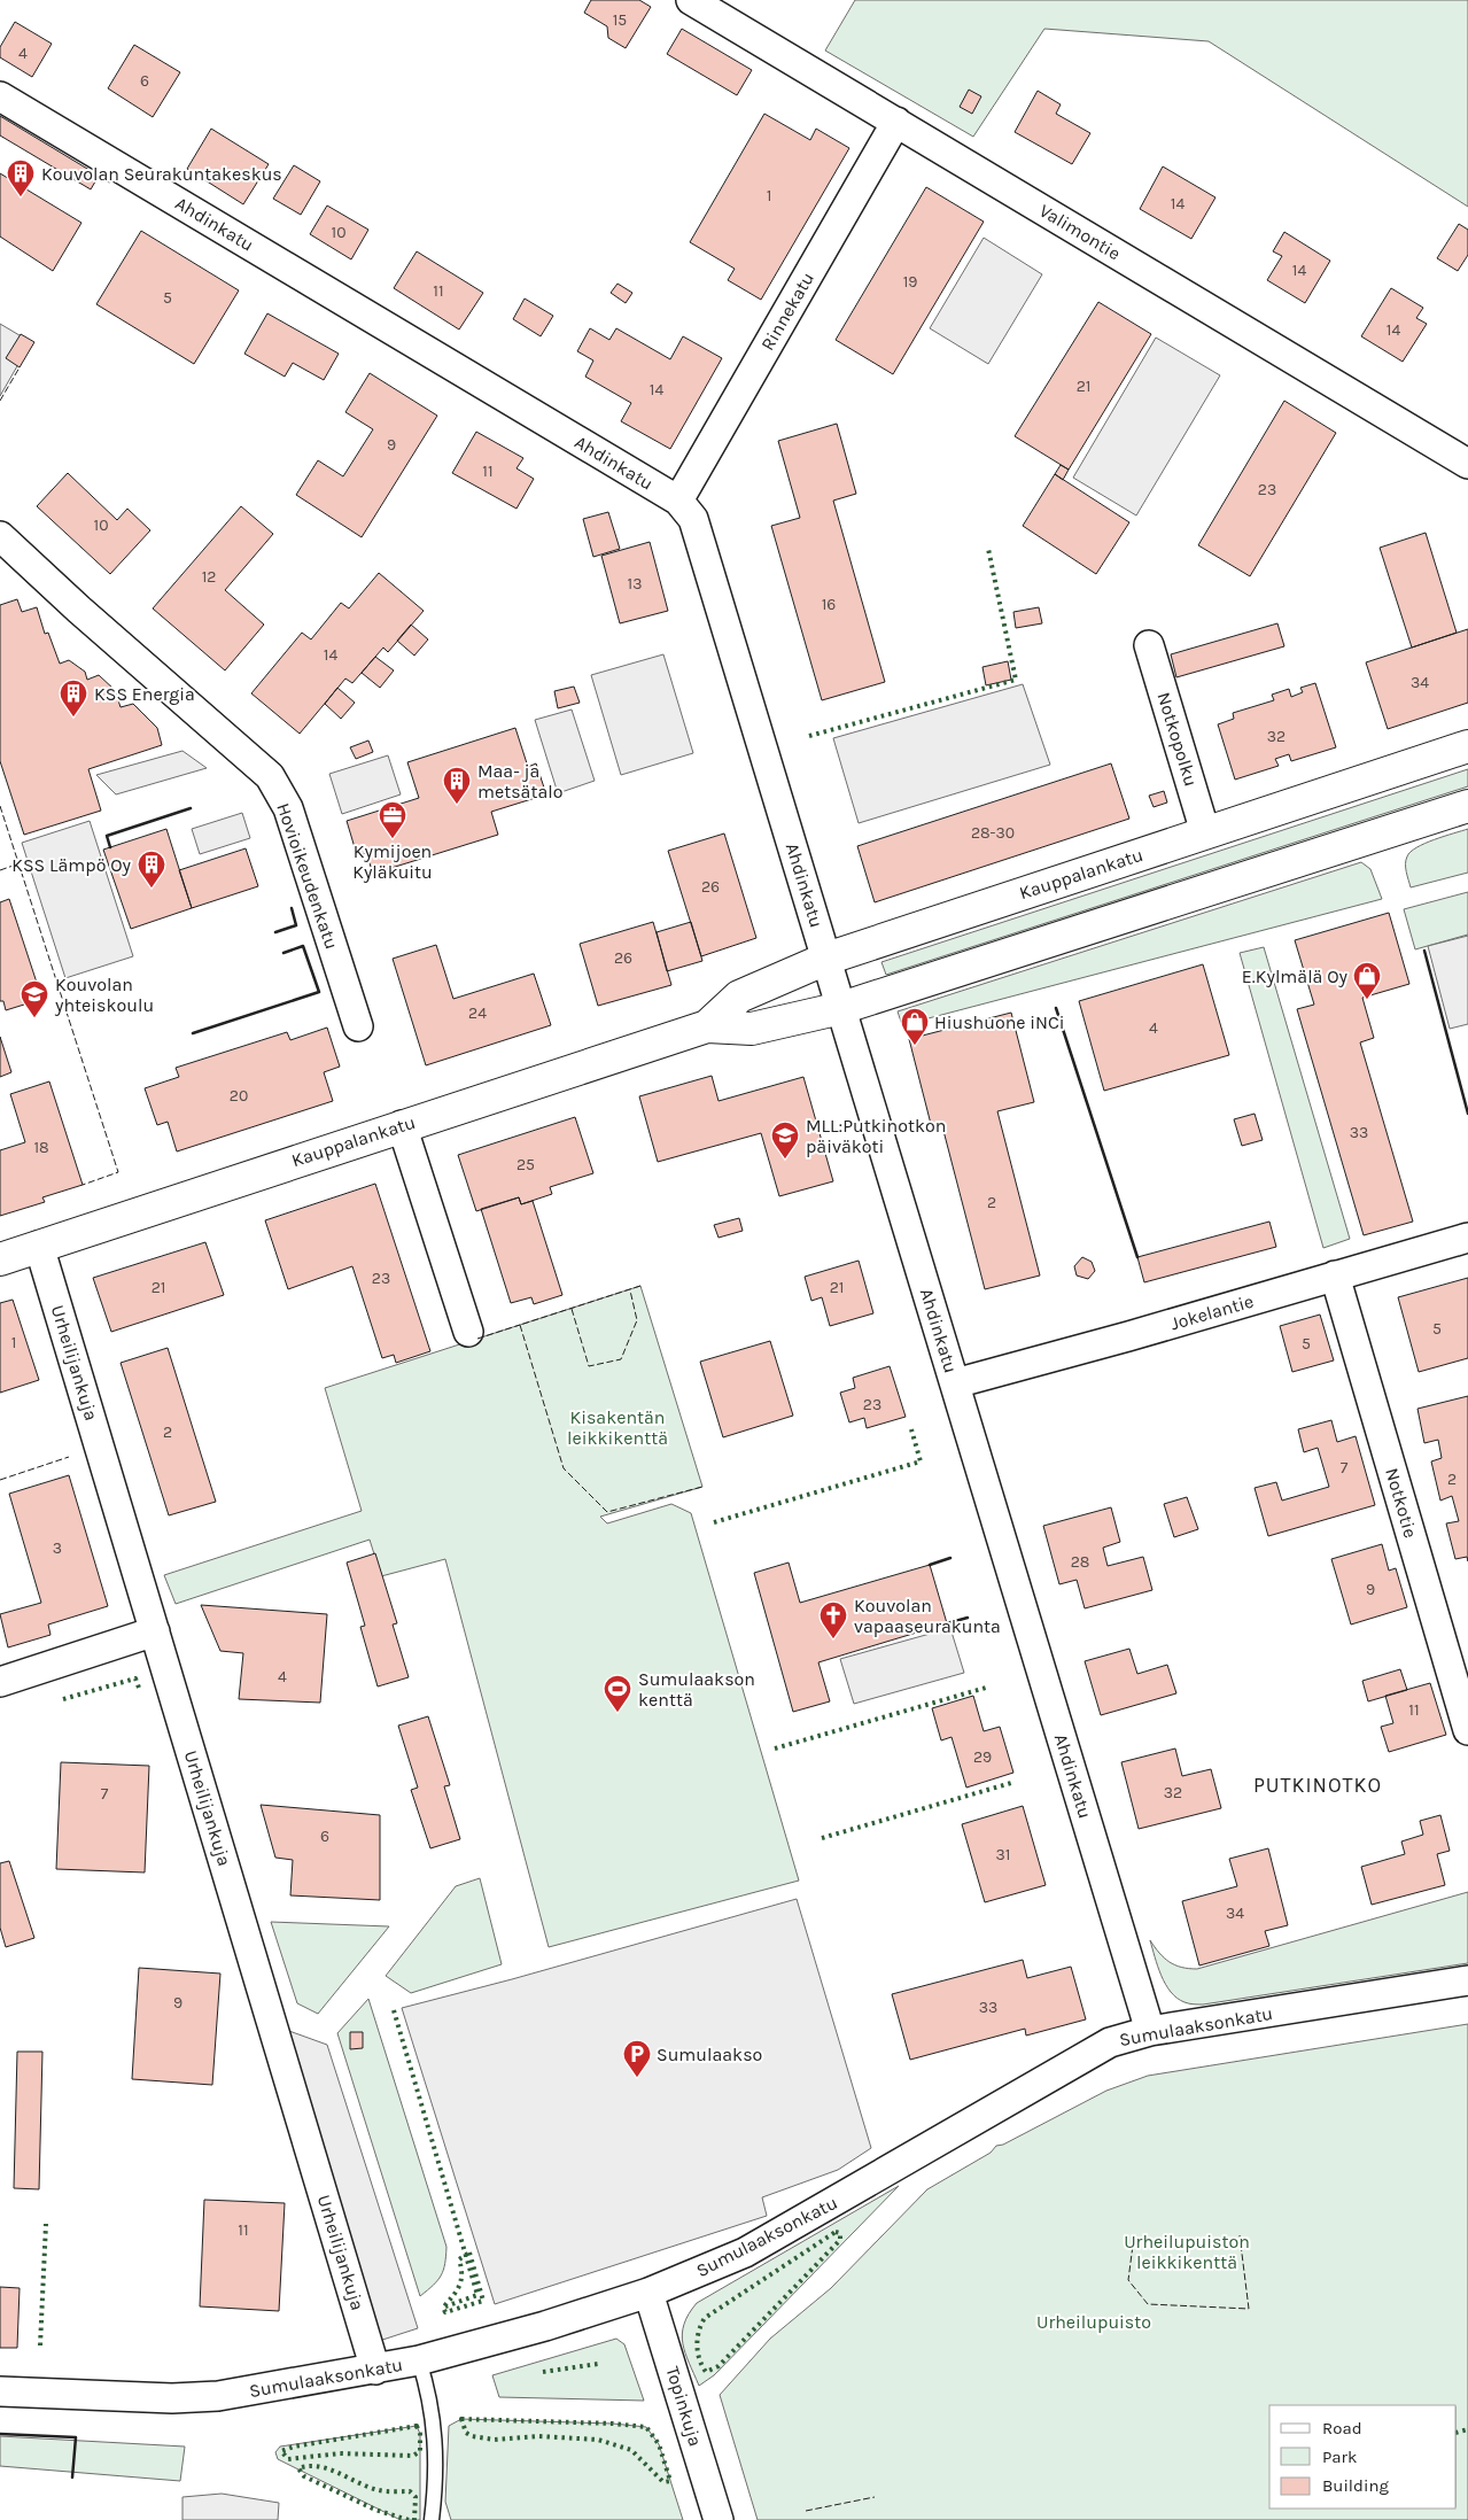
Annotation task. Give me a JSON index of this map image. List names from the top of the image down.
{
  "streets": {
    "main road": ["Kauppalankatu"],
    "street": [
      "Ahdinkatu",
      "Valimontie",
      "Rinnekatu",
      "Notkopolku",
      "Hovioikeudenkatu",
      "Jokelantie",
      "Urheilijankuja",
      "Notkotie",
      "Sumulaaksonkatu",
      "Topinkuja"
    ]
  },
  "crossings": [
    ["Ahdinkatu", "Rinnekatu"],
    ["Ahdinkatu", "Kauppalankatu"],
    ["Ahdinkatu", "Jokelantie"],
    ["Ahdinkatu", "Sumulaaksonkatu"],
    ["Valimontie", "Rinnekatu"],
    ["Notkopolku", "Kauppalankatu"],
    ["Kauppalankatu", "Urheilijankuja"],
    ["Jokelantie", "Notkotie"],
    ["Urheilijankuja", "Sumulaaksonkatu"],
    ["Sumulaaksonkatu", "Topinkuja"]
  ],
  "districts": ["PUTKINOTKO"],
  "parks": ["Kisakentän leikkikenttä", "Urheilupuiston leikkikenttä", "Urheilupuisto"],
  "places": {
    "building": [
      "Kouvolan Seurakuntakeskus",
      "KSS Energia",
      "Maa- ja metsätalo",
      "KSS Lämpö Oy"
    ],
    "office": ["Kymijoen Kyläkuitu"],
    "shop": ["E.Kylmälä Oy", "Hiushuone iNCi"],
    "school or university": ["Kouvolan yhteiskoulu", "MLL:Putkinotkon päiväkoti"],
    "church": ["Kouvolan vapaaseurakunta"],
    "sports": ["Sumulaakson kenttä"],
    "parking": ["Sumulaakso"]
  },
  "house_numbers": [
    "15",
    "4",
    "6",
    "1",
    "14",
    "10",
    "14",
    "19",
    "11",
    "5",
    "14",
    "21",
    "14",
    "9",
    "11",
    "23",
    "10",
    "12",
    "13",
    "16",
    "14",
    "34",
    "32",
    "28-30",
    "26",
    "26",
    "24",
    "4",
    "20",
    "33",
    "18",
    "25",
    "2",
    "23",
    "21",
    "21",
    "5",
    "1",
    "5",
    "23",
    "2",
    "7",
    "2",
    "3",
    "28",
    "9",
    "4",
    "11",
    "29",
    "32",
    "7",
    "6",
    "31",
    "34",
    "9",
    "33",
    "11"
  ],
  "legend": ["Road", "Park", "Building"]
}
